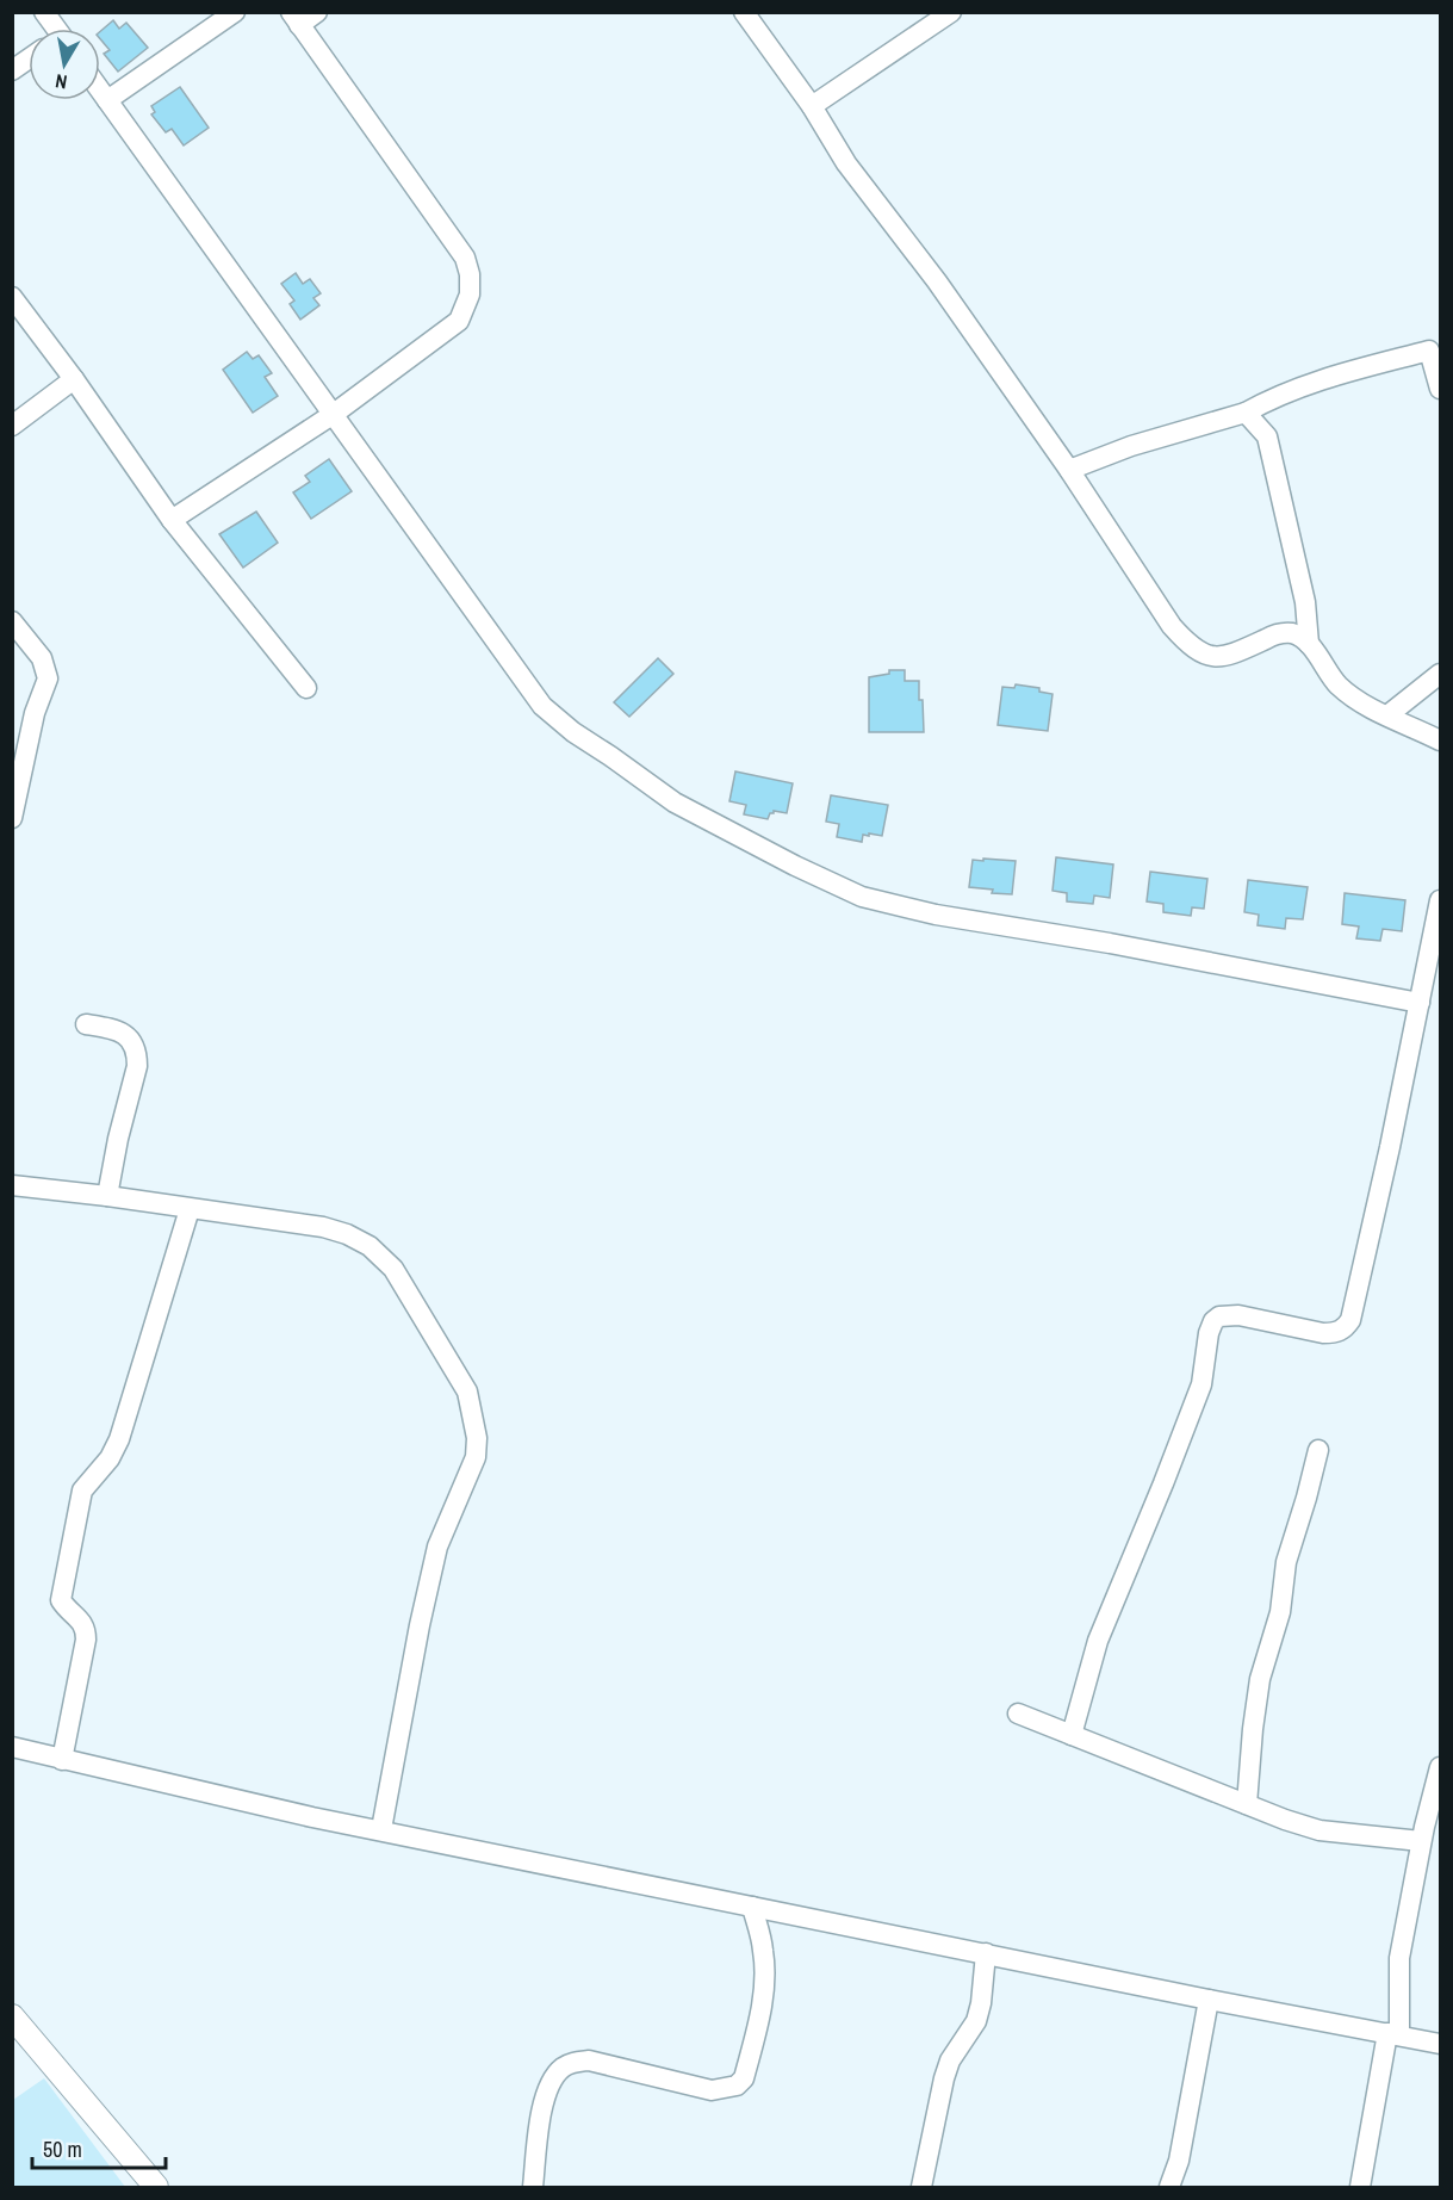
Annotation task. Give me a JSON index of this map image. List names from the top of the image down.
{
  "scale_bar": "50 m",
  "north": "bottom"
}
